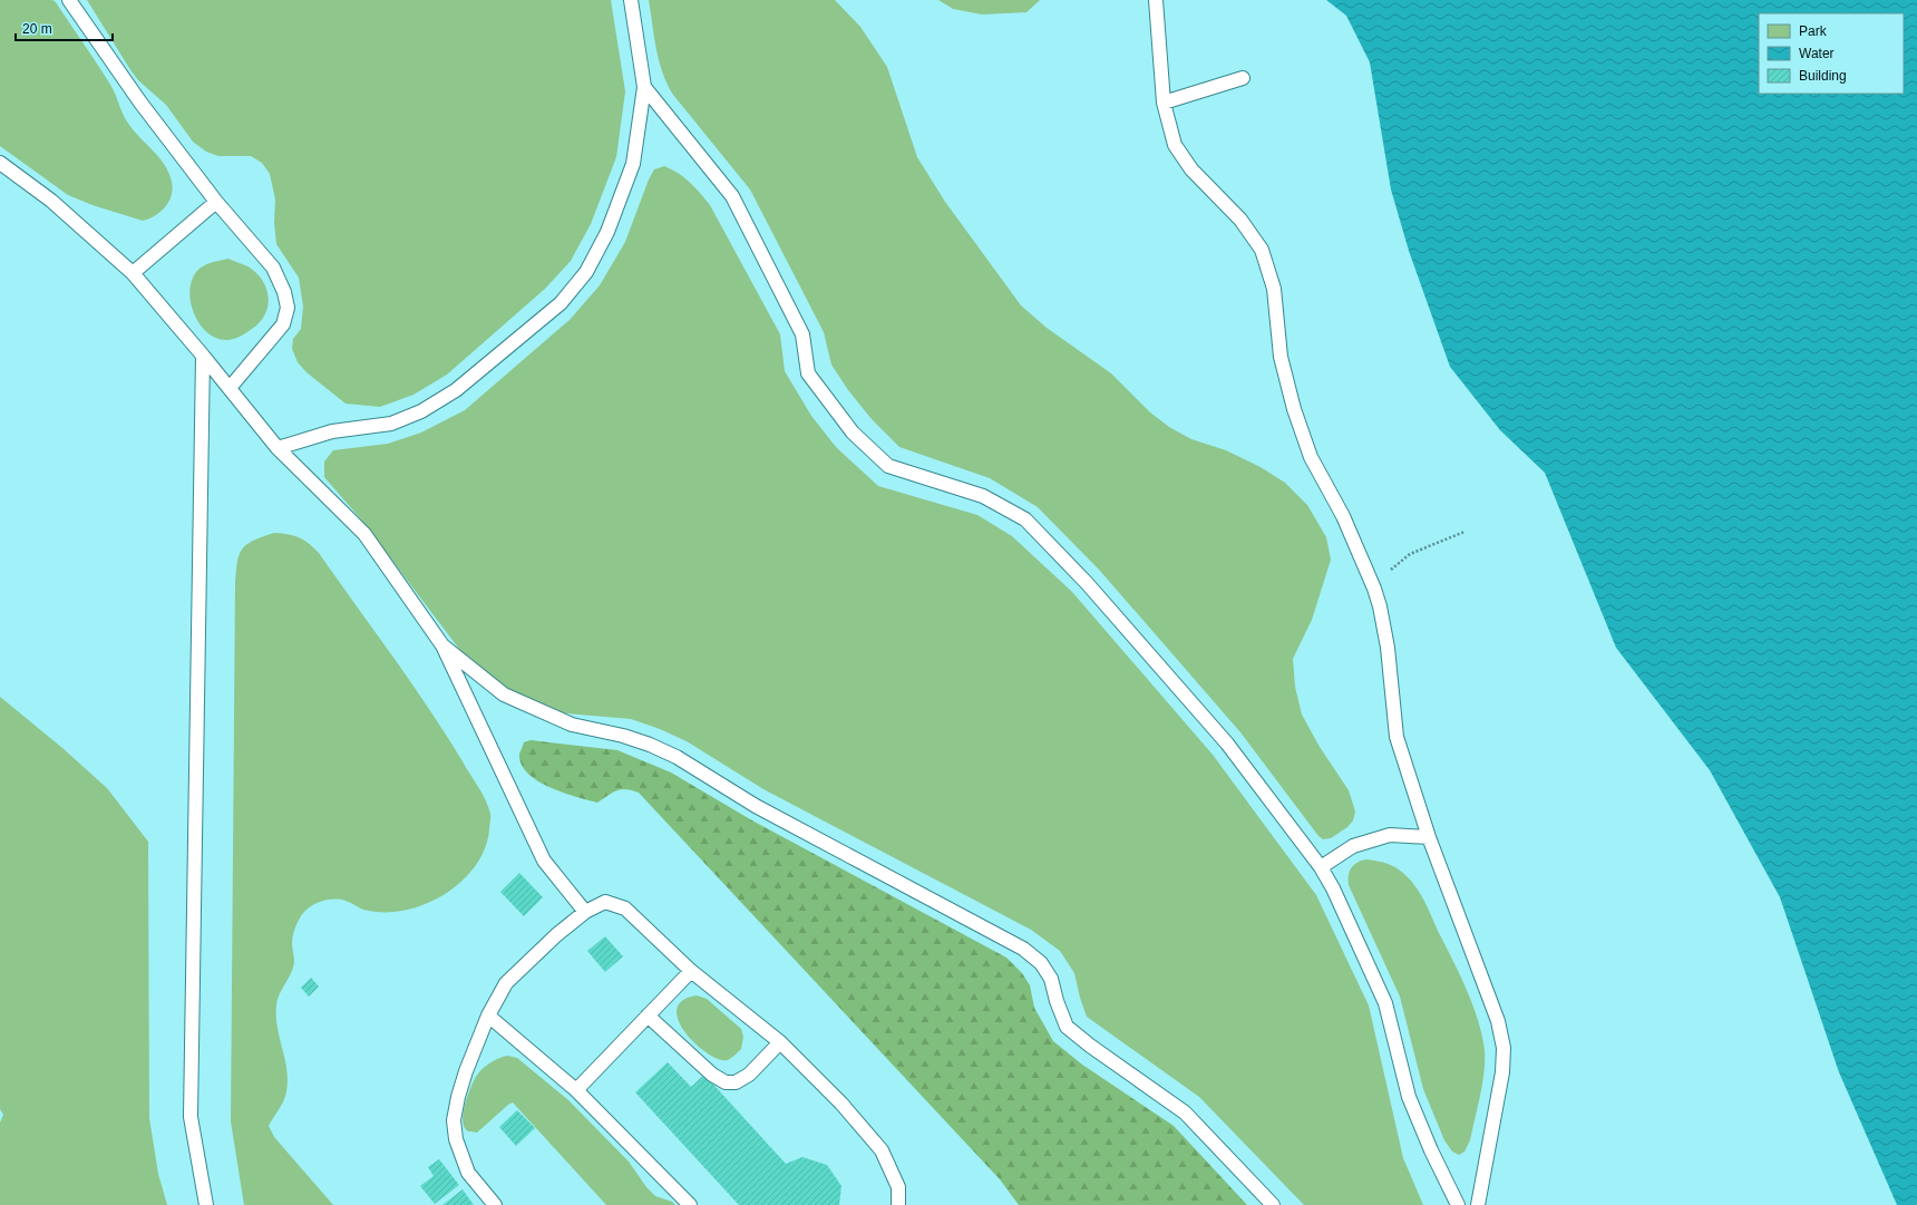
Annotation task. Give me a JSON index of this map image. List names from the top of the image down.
{
  "legend": ["Park", "Water", "Building"],
  "scale_bar": "20 m"
}
